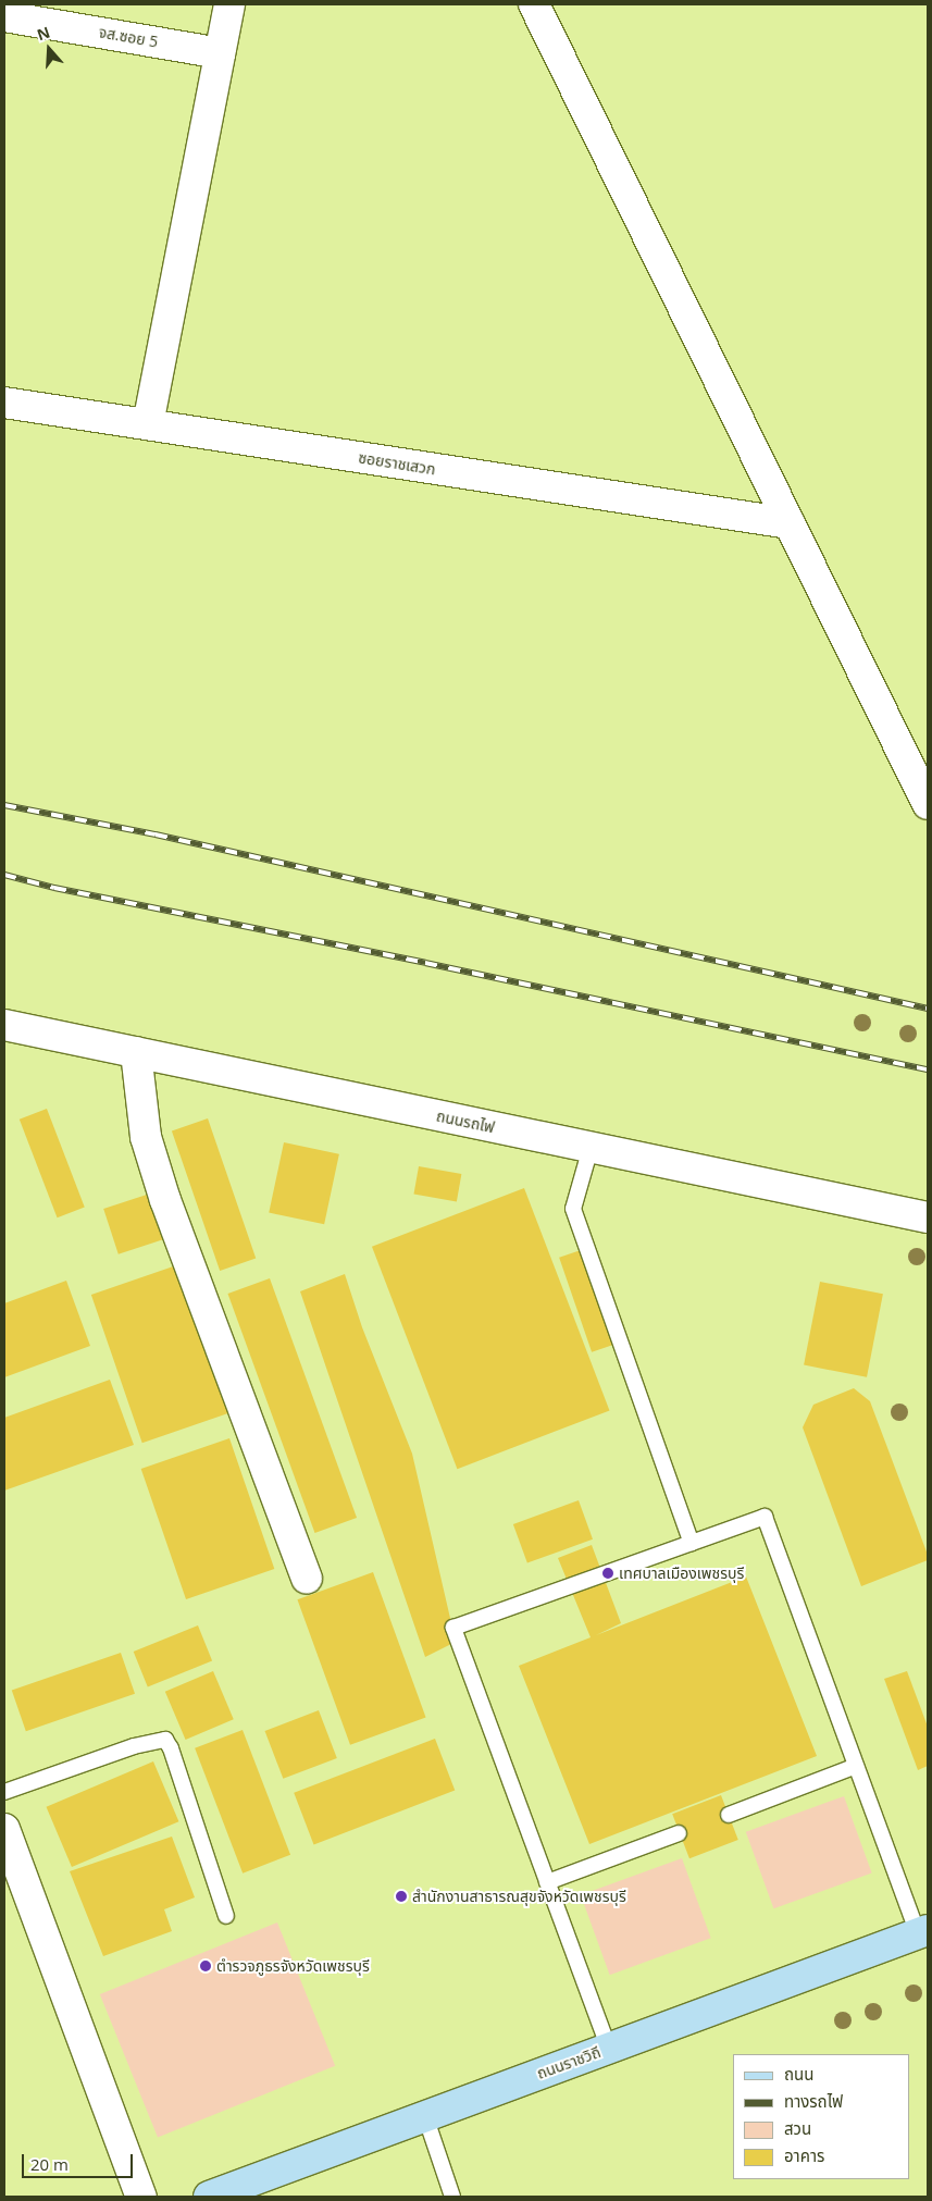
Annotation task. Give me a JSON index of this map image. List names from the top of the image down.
{
  "streets": {
    "main road": ["ถนนราชวิถี"],
    "street": ["จส.ซอย 5", "ซอยราชเสวก", "ถนนรถไฟ"]
  },
  "places": ["เทศบาลเมืองเพชรบุรี", "สำนักงานสาธารณสุขจังหวัดเพชรบุรี", "ตำรวจภูธรจังหวัดเพชรบุรี"],
  "legend": [
    "ถนน",
    "ทางรถไฟ",
    "สวน",
    "อาคาร"
  ],
  "scale_bar": "20 m",
  "north": "top"
}
